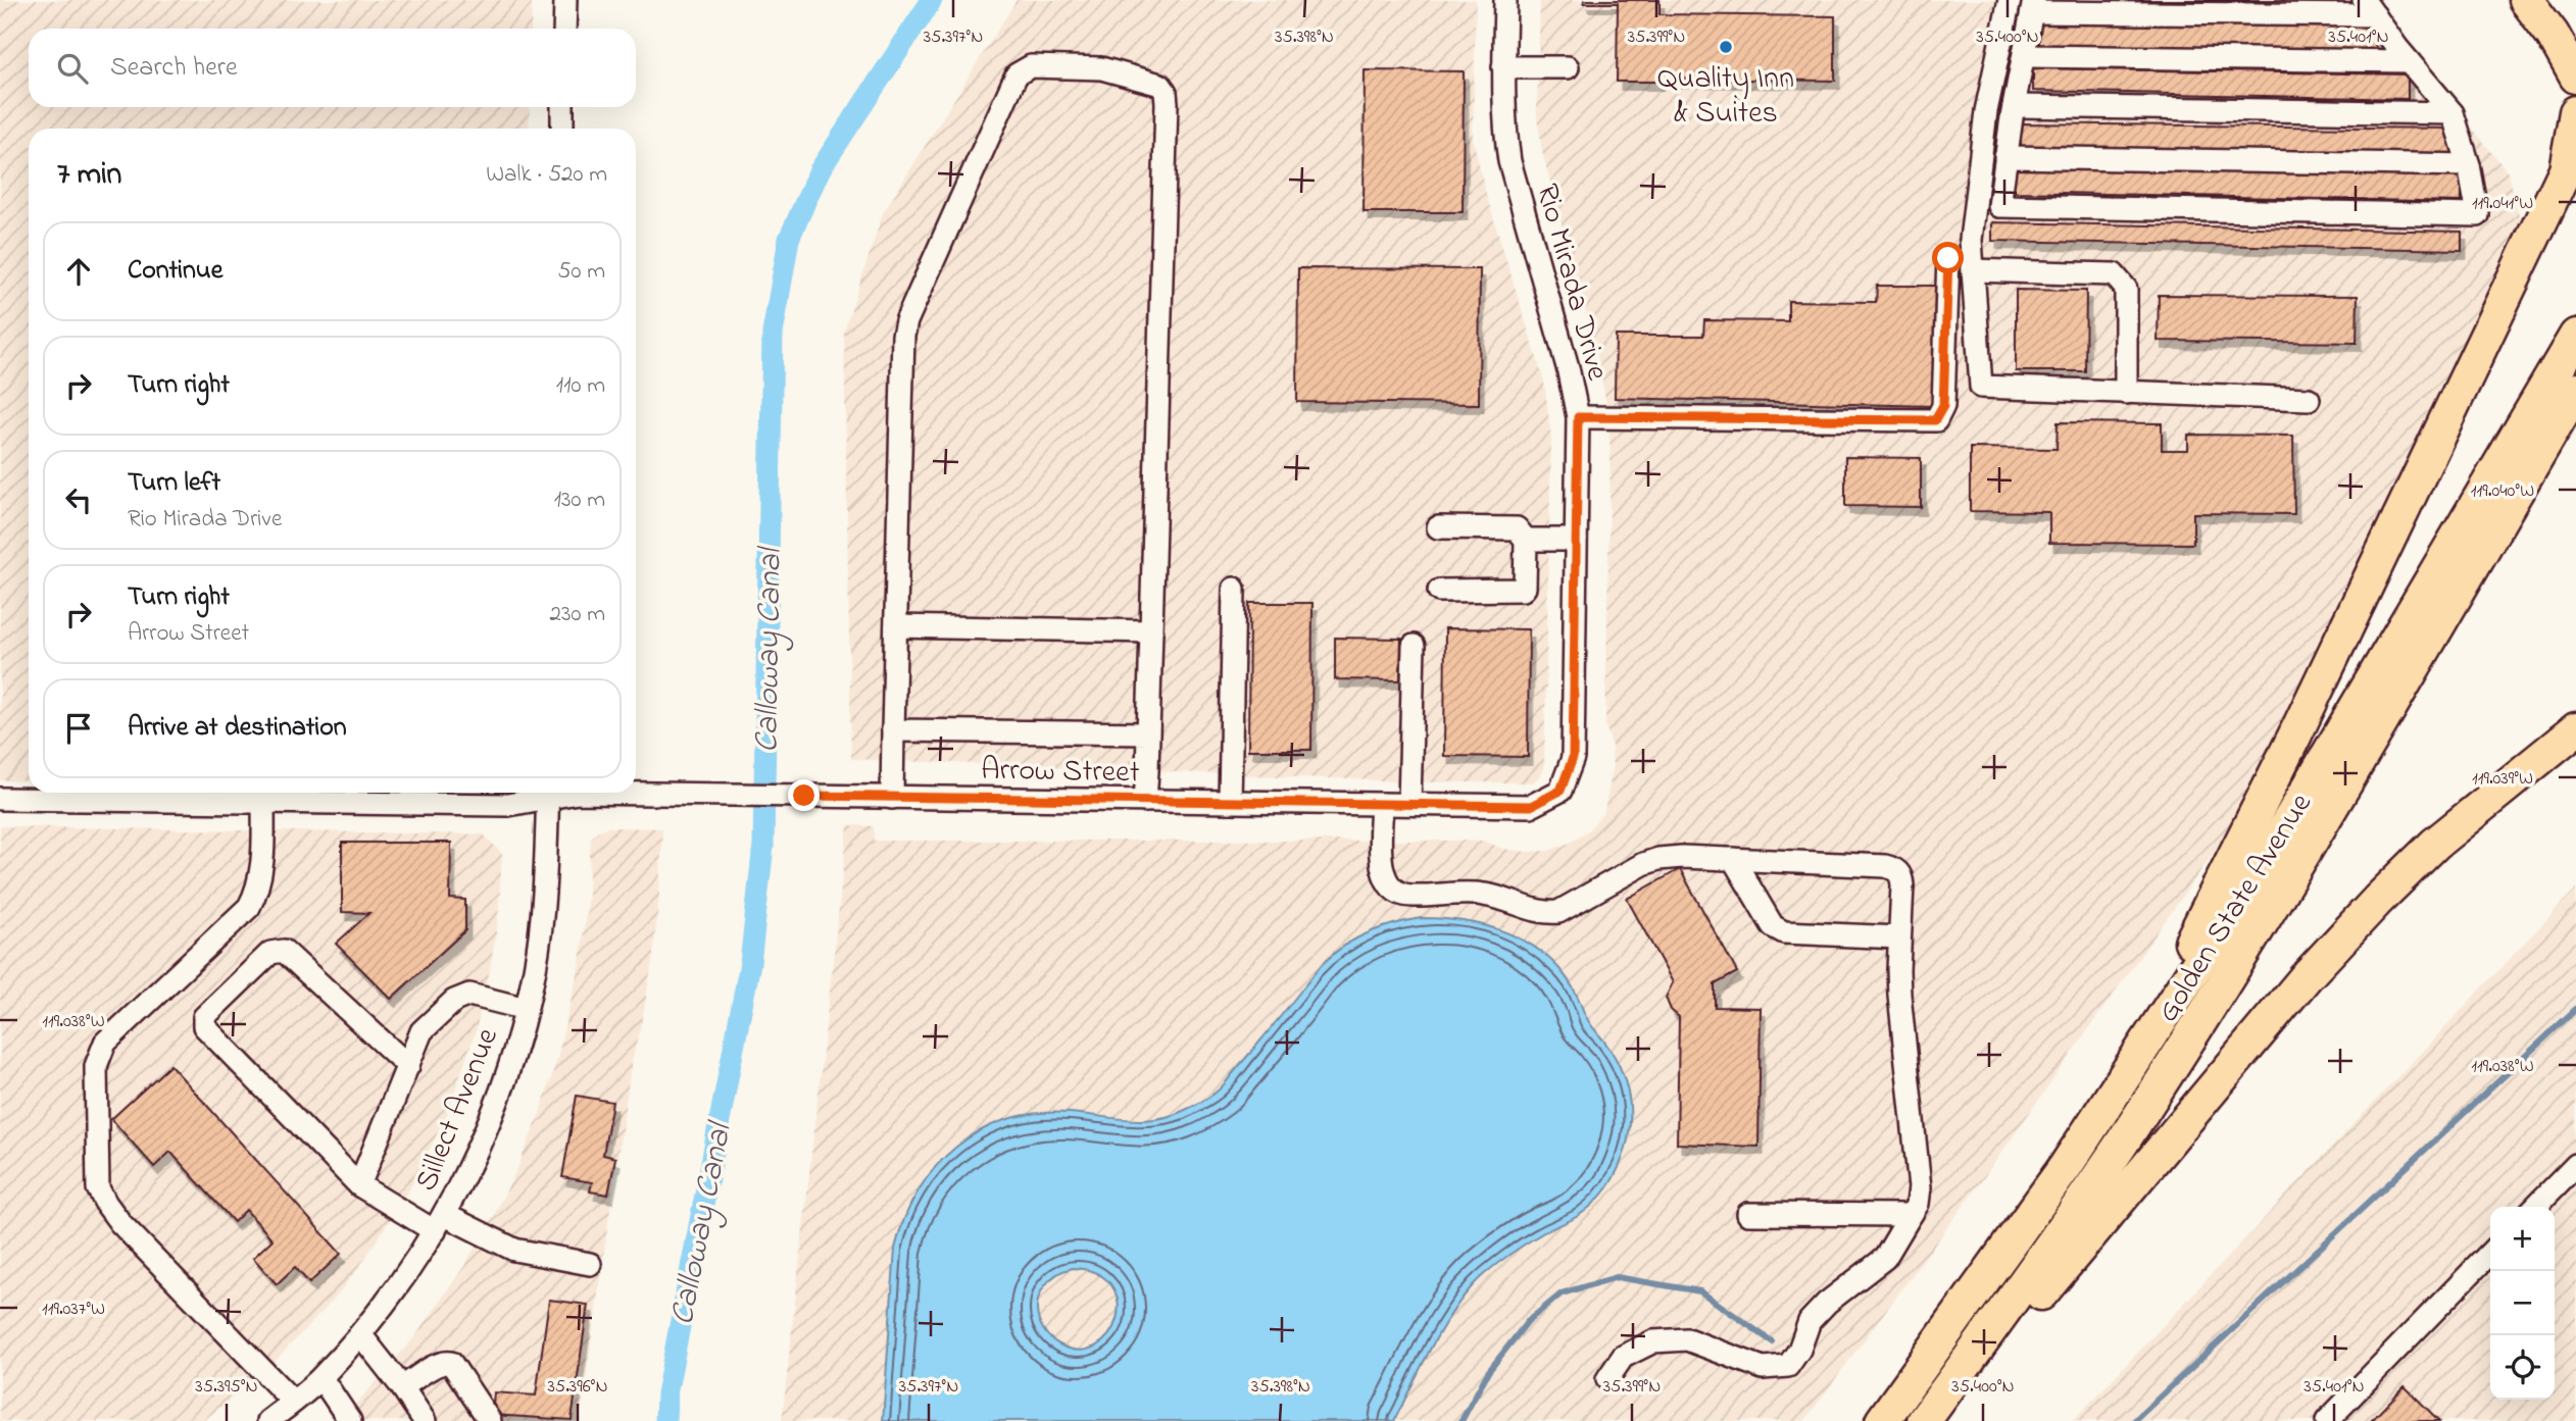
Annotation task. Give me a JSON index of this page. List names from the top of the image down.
{
  "streets": {
    "highway": ["Golden State Avenue"],
    "street": ["Rio Mirada Drive", "Arrow Street", "Sillect Avenue"]
  },
  "crossings": [
    ["Rio Mirada Drive", "Arrow Street"]
  ],
  "water": ["Calloway Canal"],
  "places": ["Quality Inn & Suites"],
  "page": {
    "search": "Search here",
    "heading": ["7 min", "Walk · 520 m"],
    "list": [
      ["Continue", "50 m"],
      ["Turn right", "110 m"],
      ["Turn left", "Rio Mirada Drive", "130 m"],
      ["Turn right", "Arrow Street", "230 m"],
      "Arrive at destination"
    ],
    "map_buttons": ["+", "−"]
  },
  "coordinates": [
    "35.397°N",
    "35.398°N",
    "35.399°N",
    "35.400°N",
    "35.401°N",
    "119.041°W",
    "119.040°W",
    "119.039°W",
    "119.038°W",
    "119.037°W",
    "35.395°N",
    "35.396°N"
  ]
}
